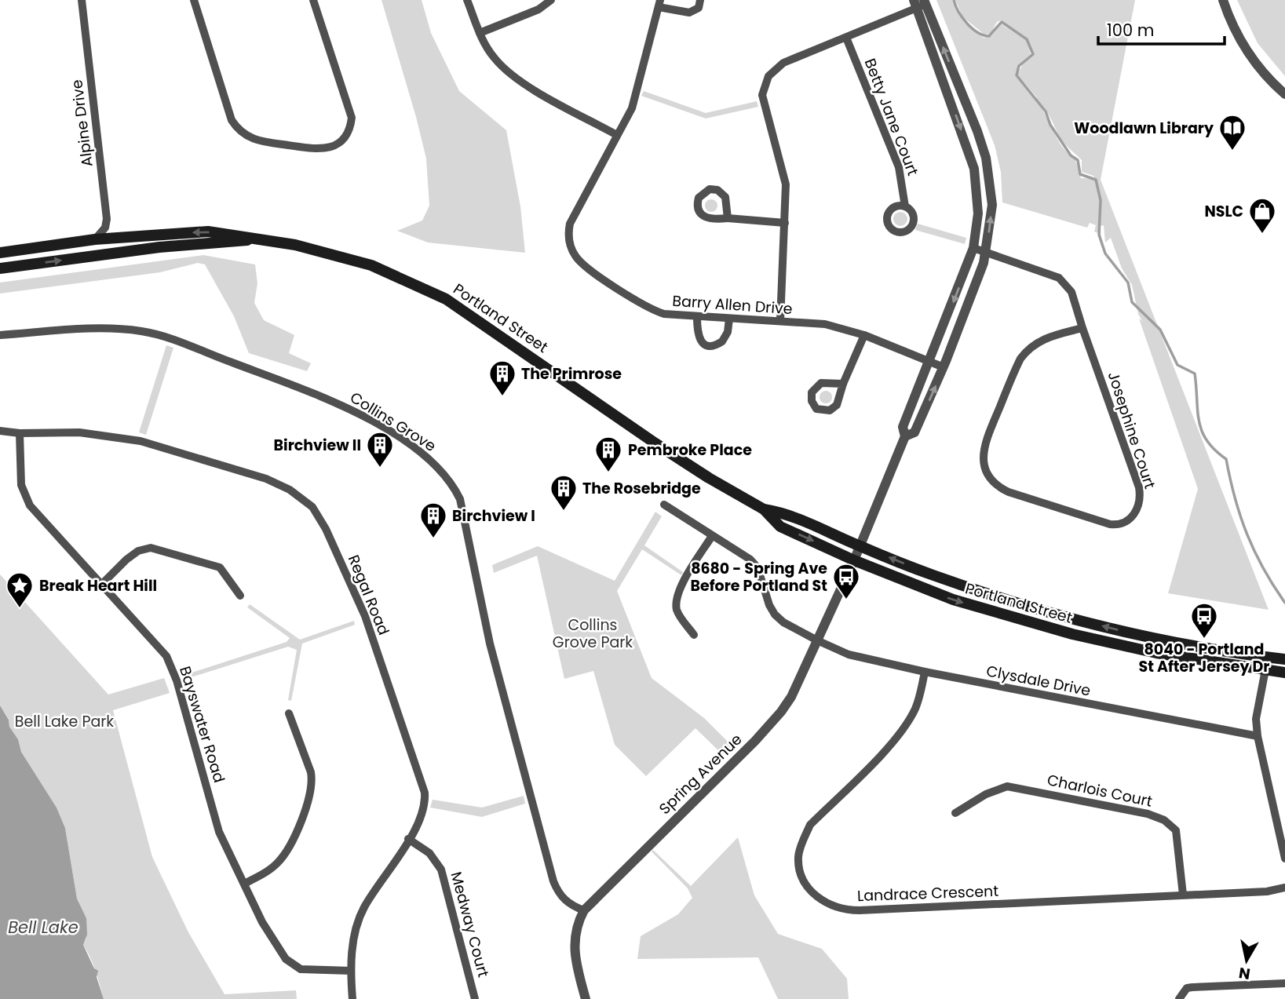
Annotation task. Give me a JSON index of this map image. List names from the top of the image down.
{
  "streets": {
    "main road": ["Portland Street"],
    "street": [
      "Betty Jane Court",
      "Alpine Drive",
      "Barry Allen Drive",
      "Collins Grove",
      "Josephine Court",
      "Regal Road",
      "Clysdale Drive",
      "Bayswater Road",
      "Spring Avenue",
      "Charlois Court",
      "Landrace Crescent",
      "Medway Court"
    ]
  },
  "crossings": [
    ["Alpine Drive", "Portland Street"],
    ["Portland Street", "Spring Avenue"],
    ["Collins Grove", "Spring Avenue"],
    ["Regal Road", "Bayswater Road"],
    ["Regal Road", "Medway Court"],
    ["Clysdale Drive", "Spring Avenue"],
    ["Clysdale Drive", "Landrace Crescent"],
    ["Charlois Court", "Landrace Crescent"]
  ],
  "water": ["Bell Lake"],
  "parks": ["Collins Grove Park", "Bell Lake Park"],
  "places": {
    "library": ["Woodlawn Library"],
    "shop": ["NSLC"],
    "building": [
      "The Primrose",
      "Birchview II",
      "Pembroke Place",
      "The Rosebridge",
      "Birchview I"
    ],
    "bus stop": ["8680 - Spring Ave Before Portland St", "8040 - Portland St After Jersey Dr"],
    "place": ["Break Heart Hill"]
  },
  "scale_bar": "100 m",
  "north": "bottom"
}
